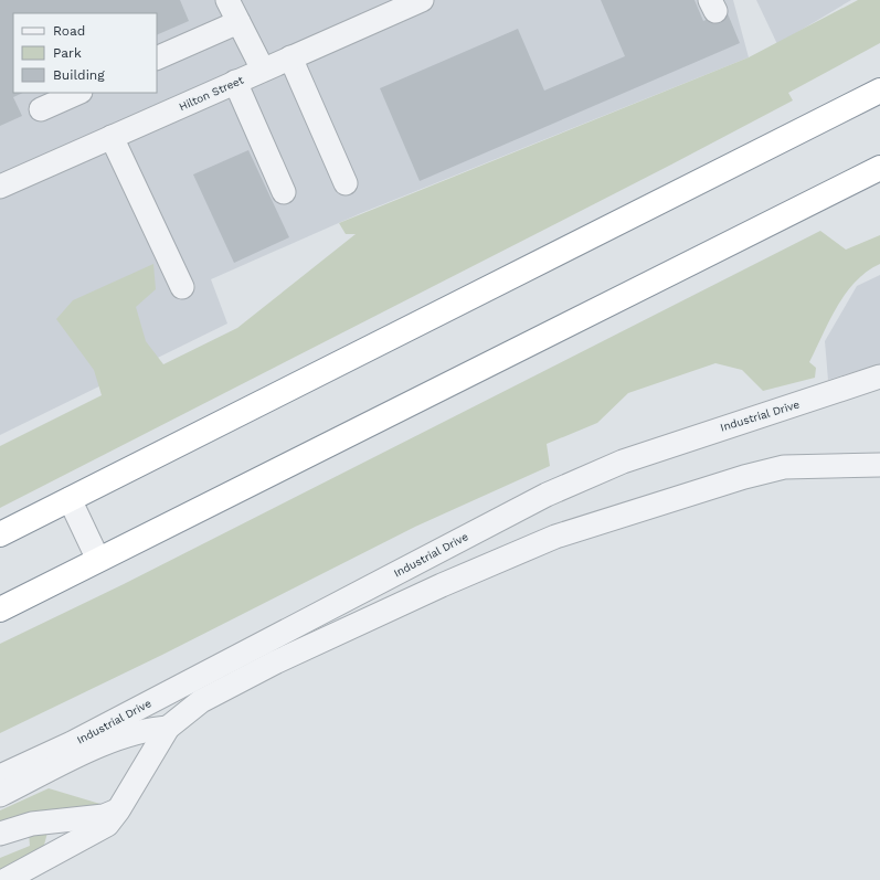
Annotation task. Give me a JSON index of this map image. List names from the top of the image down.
{
  "streets": {
    "street": ["Hilton Street", "Industrial Drive"]
  },
  "legend": ["Road", "Park", "Building"]
}
